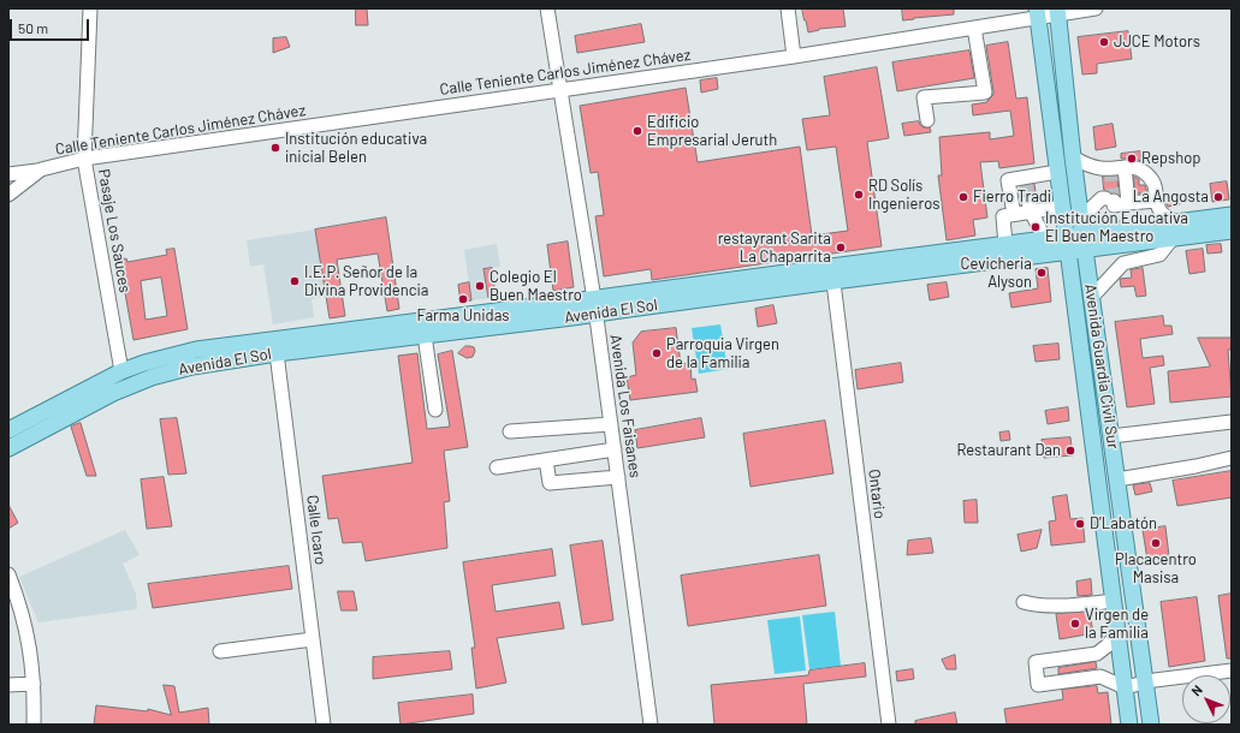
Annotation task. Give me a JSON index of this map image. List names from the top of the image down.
{
  "streets": {
    "main road": ["Avenida El Sol", "Avenida Guardia Civil Sur"],
    "street": [
      "Calle Teniente Carlos Jiménez Chávez",
      "Pasaje Los Sauces",
      "Avenida Los Faisanes",
      "Ontario",
      "Calle Icaro"
    ]
  },
  "crossings": [
    ["Calle Teniente Carlos Jiménez Chávez", "Pasaje Los Sauces"],
    ["Calle Teniente Carlos Jiménez Chávez", "Avenida Guardia Civil Sur"],
    ["Calle Teniente Carlos Jiménez Chávez", "Avenida Los Faisanes"],
    ["Pasaje Los Sauces", "Avenida El Sol"],
    ["Avenida El Sol", "Avenida Guardia Civil Sur"],
    ["Avenida El Sol", "Avenida Los Faisanes"],
    ["Avenida El Sol", "Ontario"],
    ["Avenida El Sol", "Calle Icaro"]
  ],
  "places": [
    "JJCE Motors",
    "Edificio Empresarial Jeruth",
    "Institución educativa inicial Belen",
    "Repshop",
    "RD Solís Ingenieros",
    "Fierro Tradi",
    "La Angosta",
    "Institución Educativa El Buen Maestro",
    "restayrant Sarita La Chaparrita",
    "Cevicheria Alyson",
    "I.E.P. Señor de la Divina Providencia",
    "Colegio El Buen Maestro",
    "Farma Unidas",
    "Parroquia Virgen de la Familia",
    "Restaurant Dan",
    "D'Labatón",
    "Placacentro Masisa",
    "Virgen de la Familia"
  ],
  "scale_bar": "50 m",
  "north": "top left"
}
